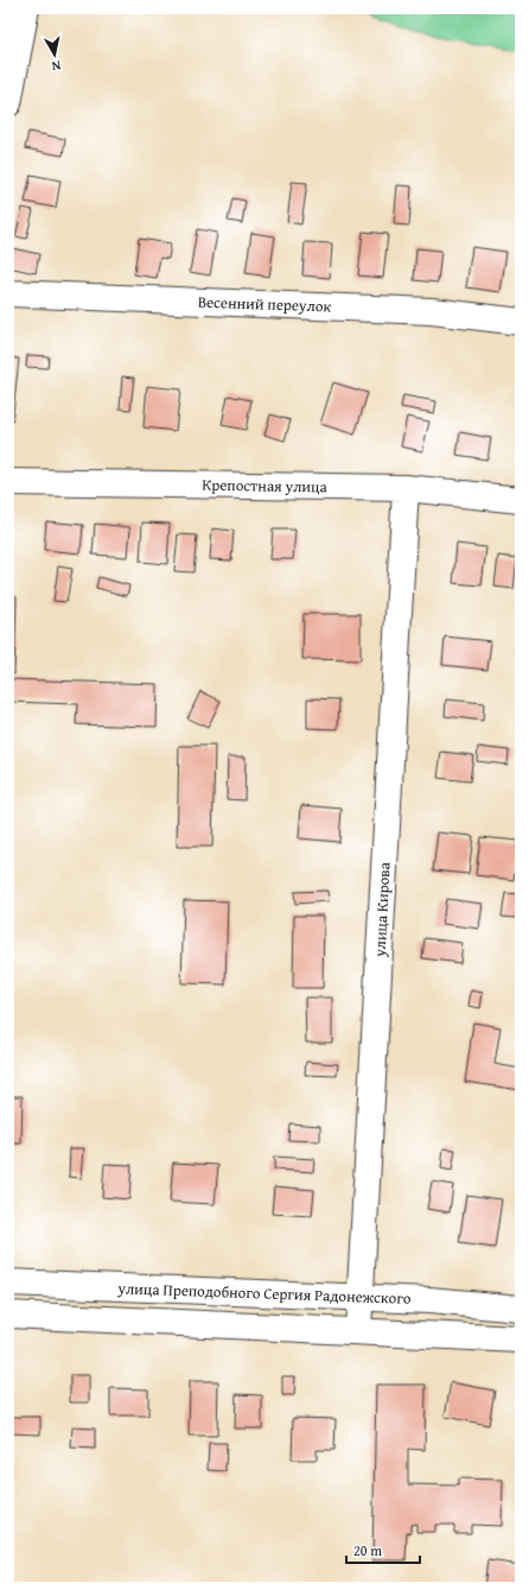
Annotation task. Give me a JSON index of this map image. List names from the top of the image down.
{
  "streets": {
    "street": [
      "Весенний переулок",
      "Крепостная улица",
      "улица Кирова",
      "улица Преподобного Сергия Радонежского"
    ]
  },
  "crossings": [
    ["Крепостная улица", "улица Кирова"],
    ["улица Кирова", "улица Преподобного Сергия Радонежского"]
  ],
  "scale_bar": "20 m",
  "north": "bottom"
}
